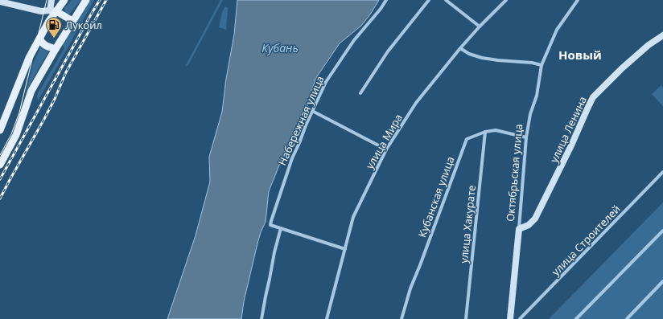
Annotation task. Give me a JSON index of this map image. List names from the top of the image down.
{
  "streets": {
    "street": [
      "Набережная улица",
      "улица Ленина",
      "улица Мира",
      "Октябрьская улица",
      "Кубанская улица",
      "улица Хакурате",
      "улица Строителей"
    ]
  },
  "crossings": [
    ["улица Ленина", "Октябрьская улица"],
    ["Октябрьская улица", "Кубанская улица"],
    ["Кубанская улица", "улица Хакурате"]
  ],
  "districts": ["Новый"],
  "water": ["Кубань"],
  "places": {
    "fuel station": ["Лукойл"]
  }
}
